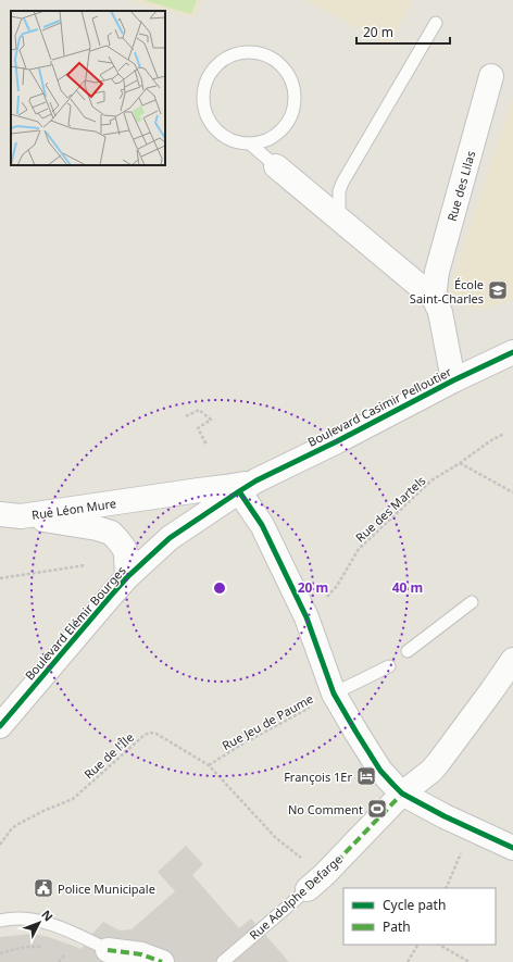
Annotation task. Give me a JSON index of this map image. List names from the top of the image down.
{
  "streets": {
    "street": [
      "Rue des Lilas",
      "Boulevard Casimir Pelloutier",
      "Rue Léon Mure",
      "Boulevard Elémir Bourges",
      "Rue Adolphe Defarge"
    ],
    "path": ["Rue des Martels", "Rue Jeu de Paume", "Rue de l'Île"]
  },
  "crossings": [
    ["Rue des Lilas", "Boulevard Casimir Pelloutier"],
    ["Boulevard Casimir Pelloutier", "Boulevard Elémir Bourges"],
    ["Rue Léon Mure", "Boulevard Elémir Bourges"],
    ["Rue Jeu de Paume", "Rue de l'Île"],
    ["Rue de l'Île", "Rue Adolphe Defarge"]
  ],
  "places": {
    "school or university": ["École Saint-Charles"],
    "hotel": ["François 1Er"],
    "sports": ["No Comment"],
    "public building": ["Police Municipale"]
  },
  "legend": ["Cycle path", "Path"],
  "scale_bar": "20 m",
  "north": "top right",
  "rings": ["20 m", "40 m"]
}
